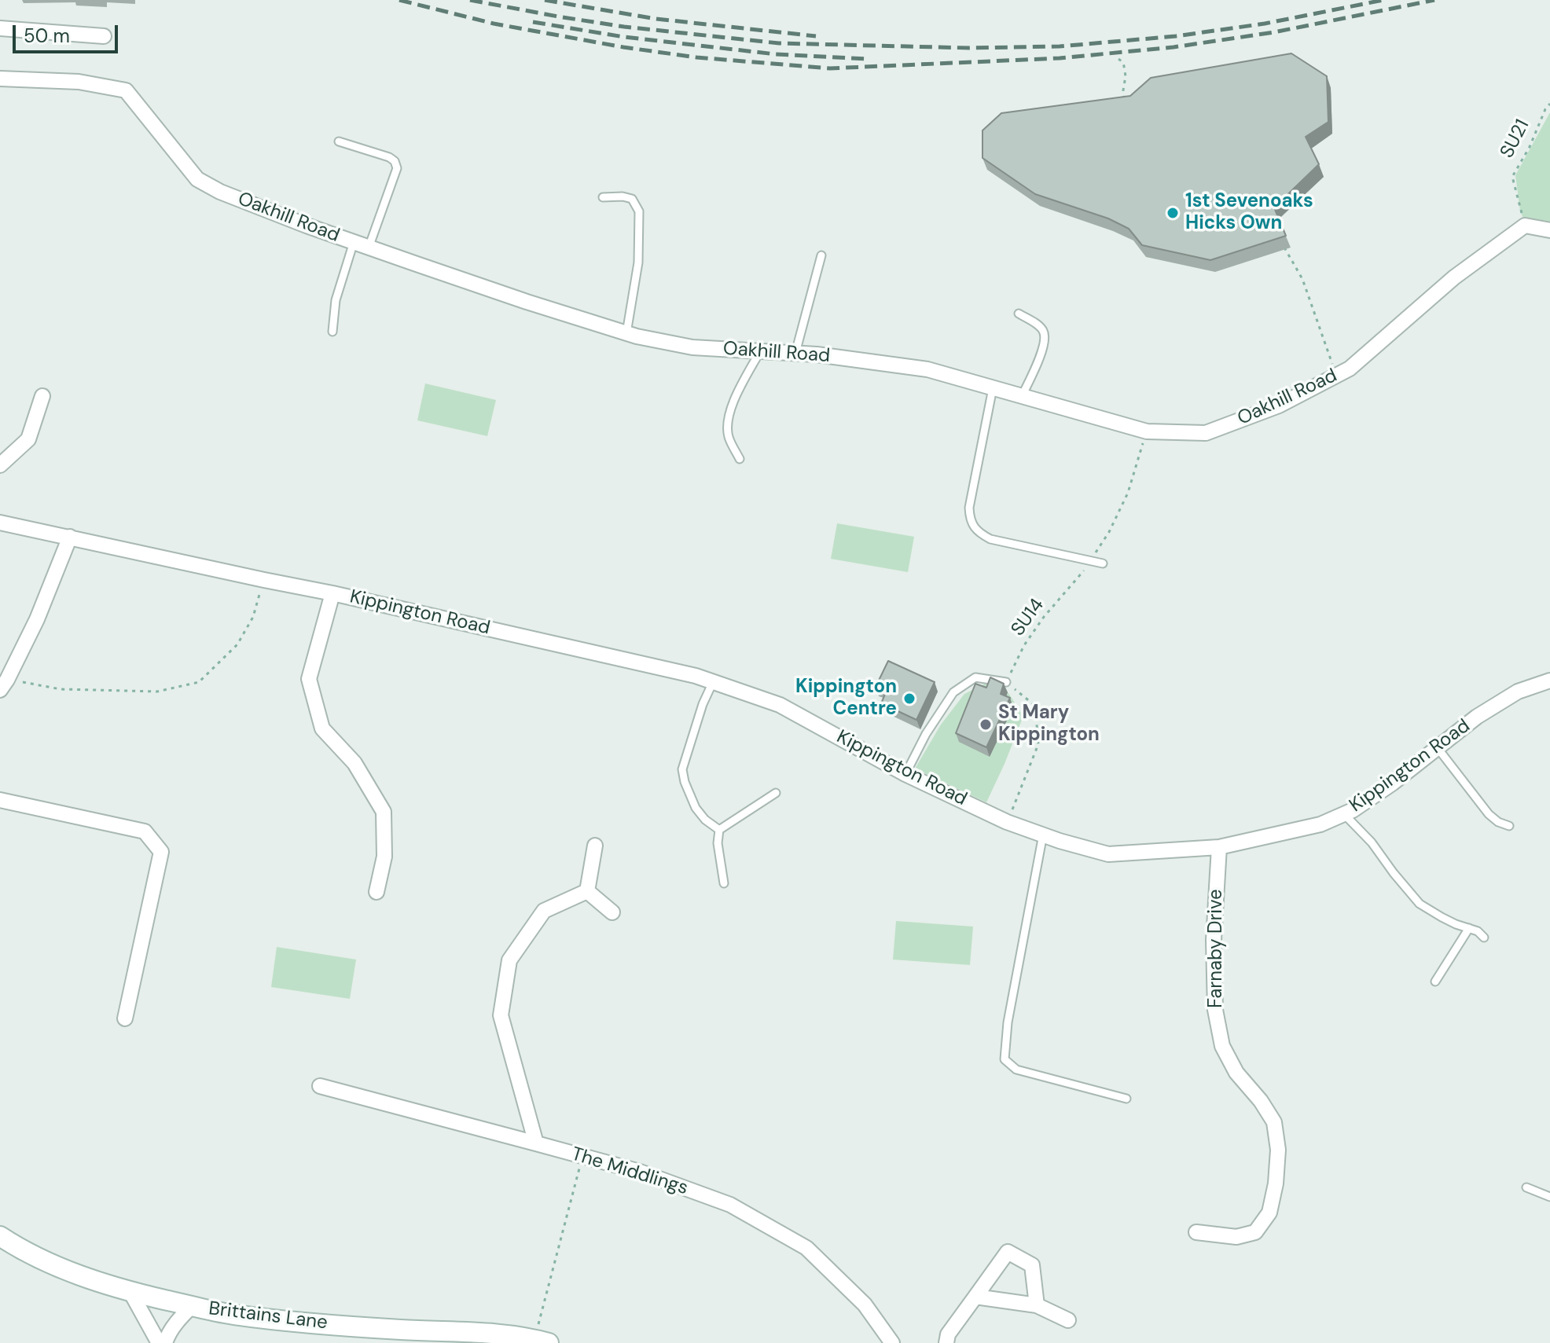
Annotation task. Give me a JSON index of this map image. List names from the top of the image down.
{
  "streets": {
    "street": [
      "Oakhill Road",
      "Kippington Road",
      "Farnaby Drive",
      "The Middlings",
      "Brittains Lane"
    ],
    "path": ["SU21", "SU14"]
  },
  "crossings": [
    ["SU21", "Oakhill Road"],
    ["Oakhill Road", "SU14"],
    ["Kippington Road", "Farnaby Drive"]
  ],
  "places": ["1st Sevenoaks Hicks Own", "Kippington Centre", "St Mary Kippington"],
  "scale_bar": "50 m"
}
